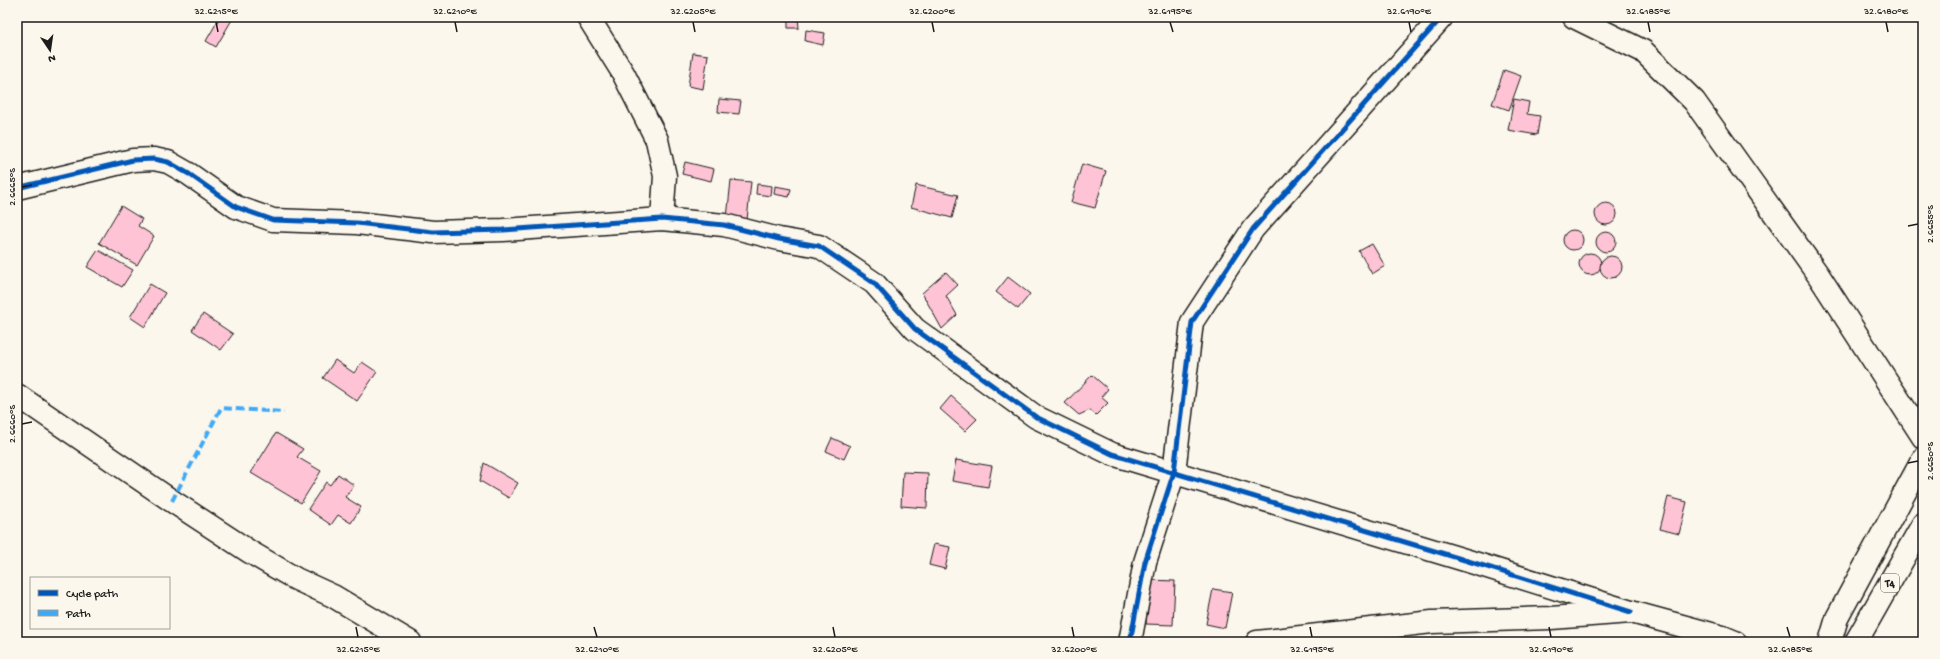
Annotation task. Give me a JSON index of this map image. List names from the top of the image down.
{
  "streets": {
    "main road": ["T4"]
  },
  "legend": ["Cycle path", "Path"],
  "north": "bottom",
  "coordinates": [
    "32.6215°E",
    "32.6210°E",
    "32.6205°E",
    "32.6200°E",
    "32.6195°E",
    "32.6190°E",
    "32.6185°E",
    "32.6180°E",
    "2.6665°S",
    "2.6655°S",
    "2.6660°S",
    "2.6650°S"
  ]
}
